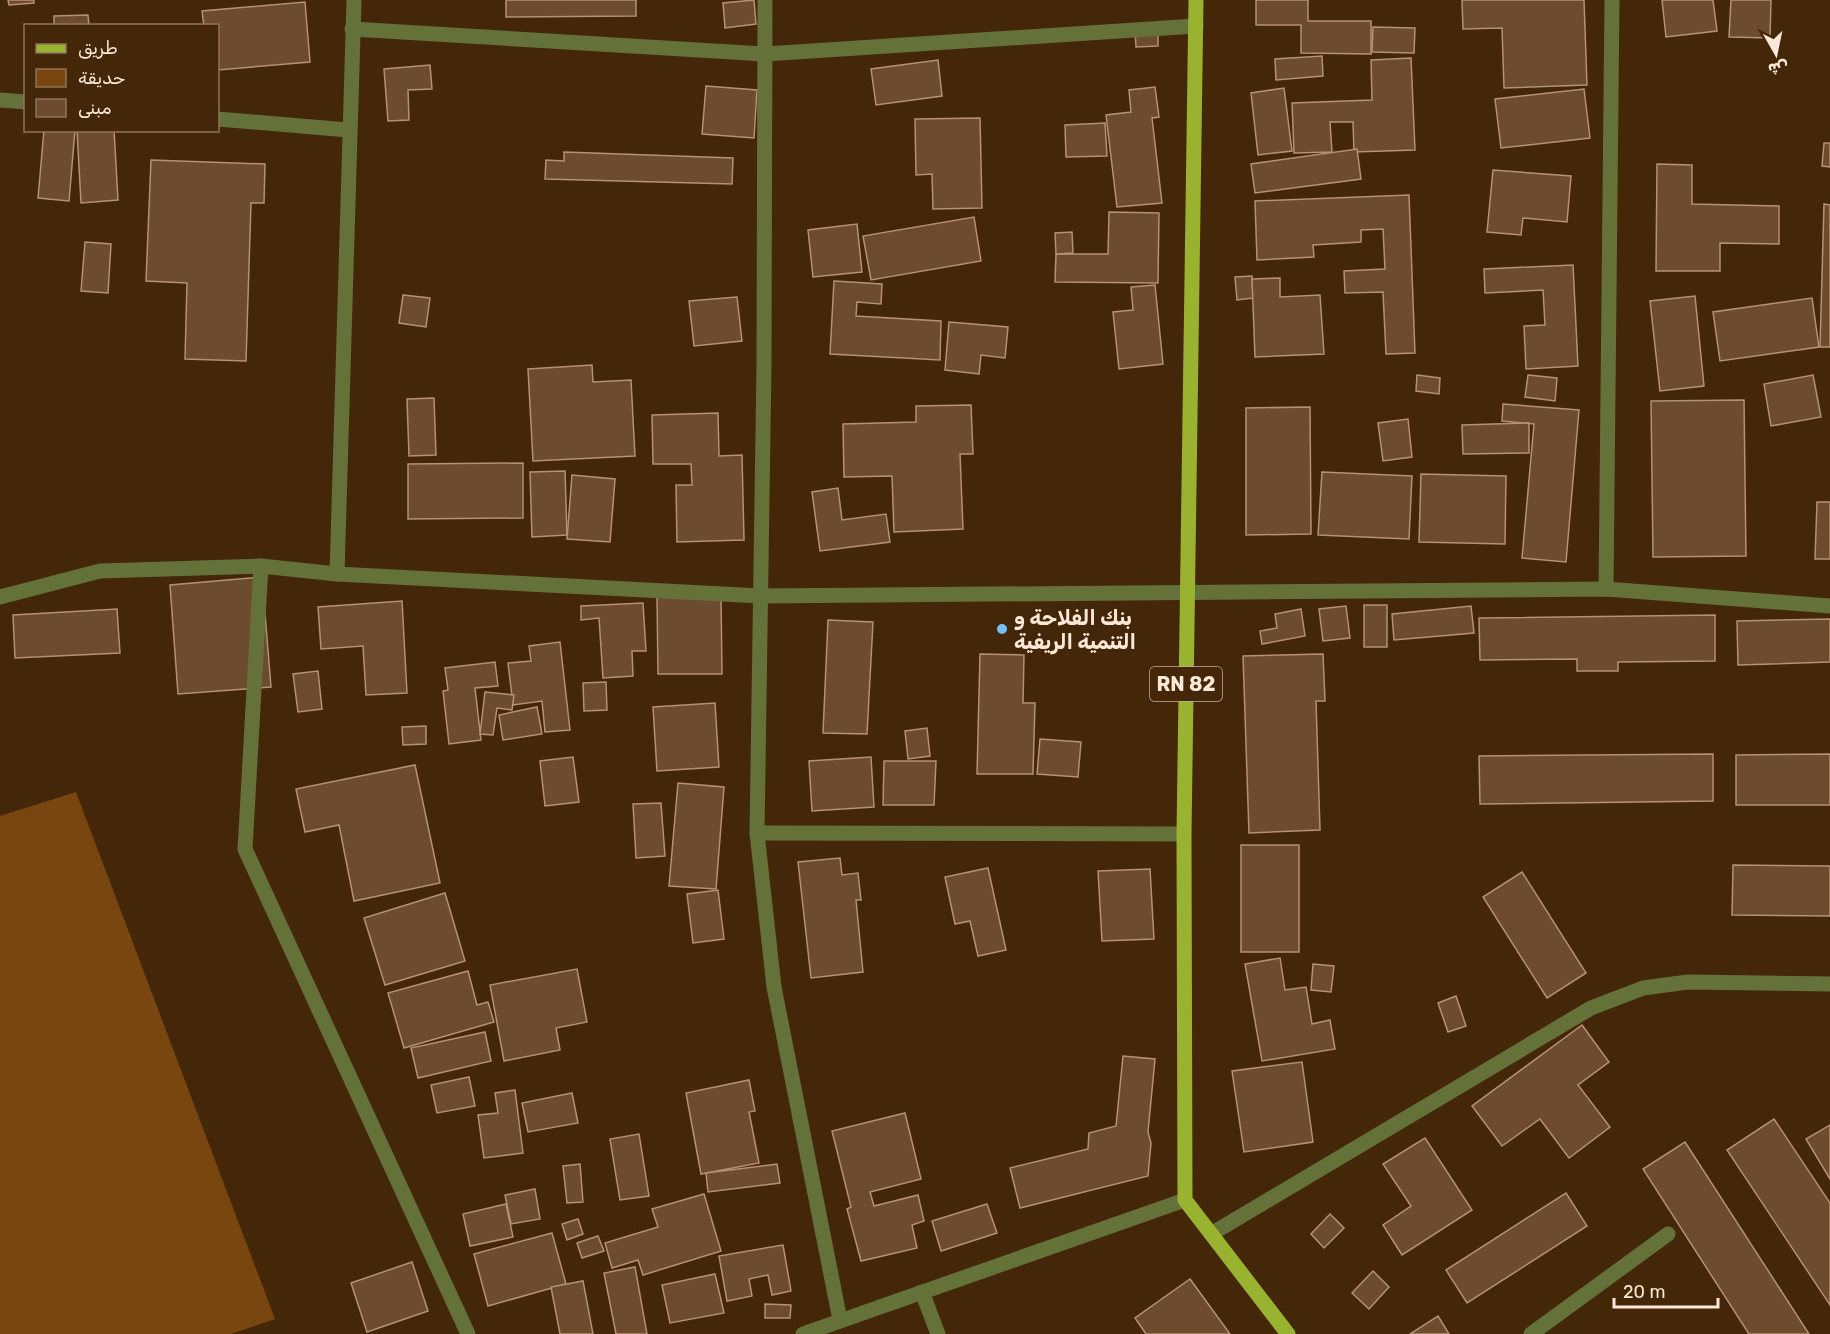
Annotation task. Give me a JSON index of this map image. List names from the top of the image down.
{
  "streets": {
    "main road": ["RN 82"]
  },
  "places": ["بنك الفلاحة و التنمية الريفية"],
  "legend": ["طريق", "حديقة", "مبنى"],
  "scale_bar": "20 m",
  "north": "bottom"
}
